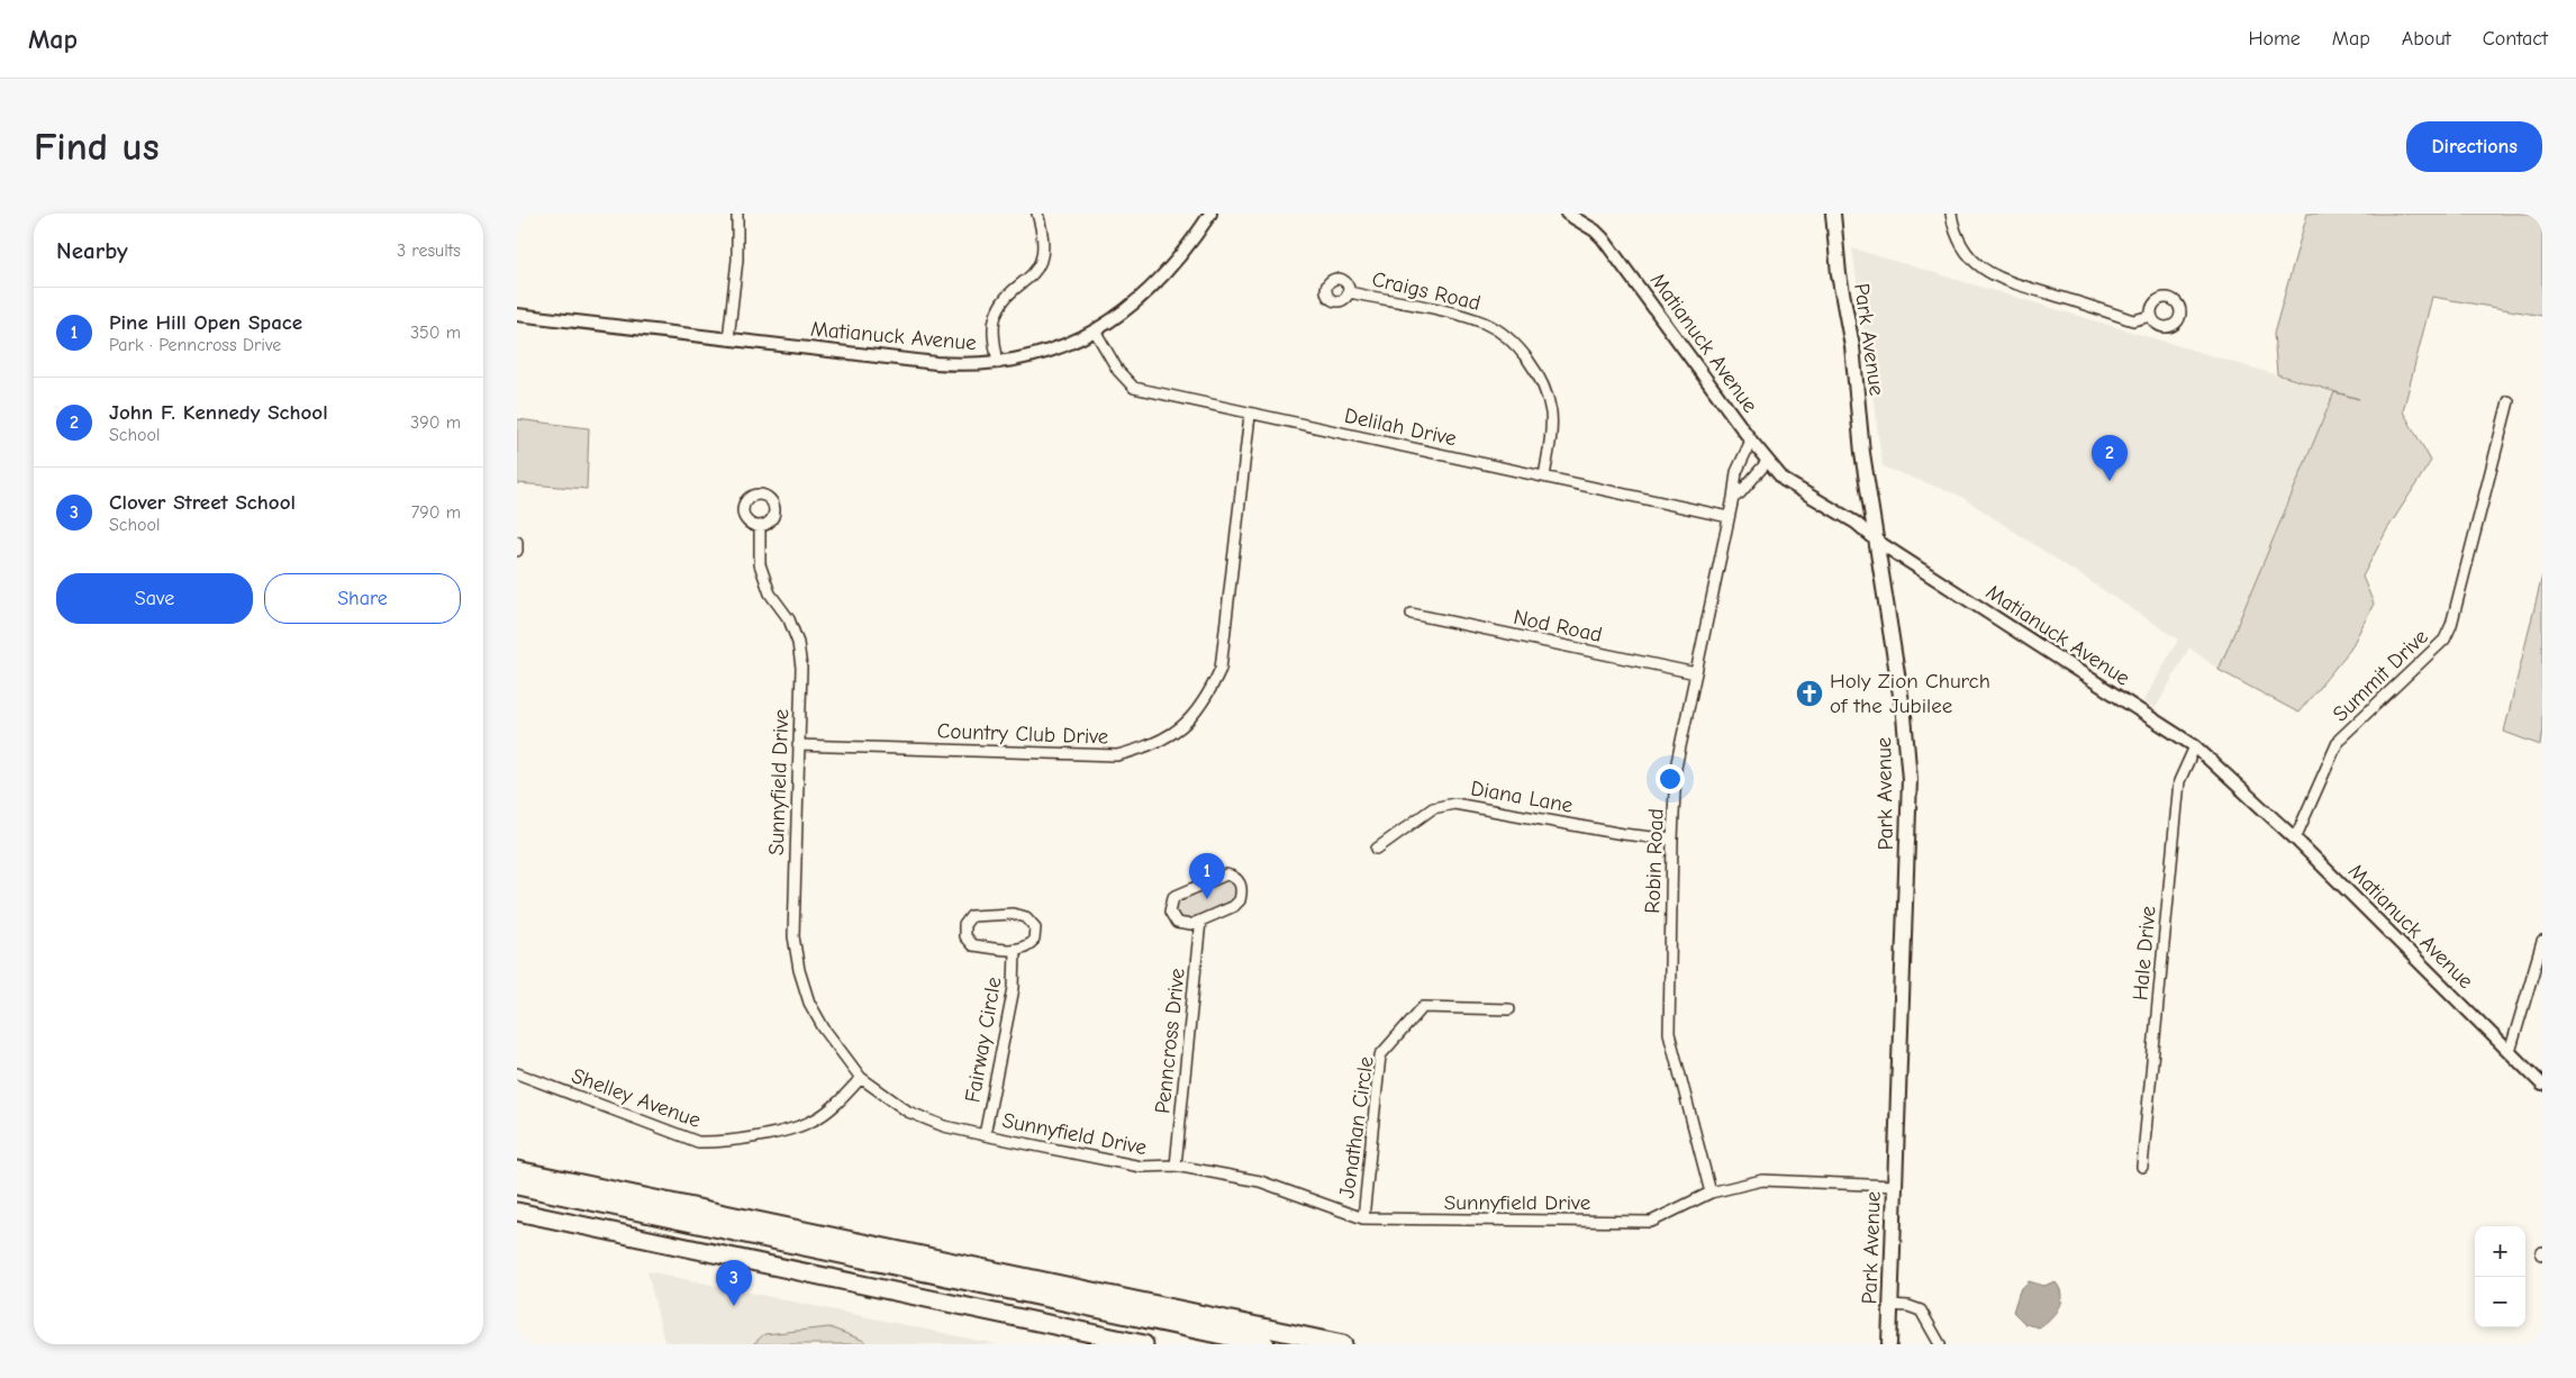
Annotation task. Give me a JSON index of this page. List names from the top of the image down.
{
  "streets": {
    "main road": ["Park Avenue"],
    "street": [
      "Craigs Road",
      "Matianuck Avenue",
      "Delilah Drive",
      "Nod Road",
      "Summit Drive",
      "Country Club Drive",
      "Sunnyfield Drive",
      "Diana Lane",
      "Robin Road",
      "Hale Drive",
      "Fairway Circle",
      "Penncross Drive",
      "Shelley Avenue",
      "Jonathan Circle"
    ]
  },
  "crossings": [
    ["Craigs Road", "Delilah Drive"],
    ["Matianuck Avenue", "Park Avenue"],
    ["Matianuck Avenue", "Delilah Drive"],
    ["Matianuck Avenue", "Summit Drive"],
    ["Matianuck Avenue", "Robin Road"],
    ["Matianuck Avenue", "Hale Drive"],
    ["Park Avenue", "Sunnyfield Drive"],
    ["Delilah Drive", "Country Club Drive"],
    ["Delilah Drive", "Robin Road"],
    ["Nod Road", "Robin Road"],
    ["Country Club Drive", "Sunnyfield Drive"],
    ["Sunnyfield Drive", "Robin Road"],
    ["Sunnyfield Drive", "Fairway Circle"],
    ["Sunnyfield Drive", "Penncross Drive"],
    ["Sunnyfield Drive", "Shelley Avenue"],
    ["Sunnyfield Drive", "Jonathan Circle"],
    ["Diana Lane", "Robin Road"]
  ],
  "places": {
    "church": ["Holy Zion Church of the Jubilee"]
  },
  "page": {
    "header": "Map",
    "nav": [
      "Home",
      "Map",
      "About",
      "Contact"
    ],
    "buttons": [
      "Directions",
      ["Save", "Share"]
    ],
    "title": "Find us",
    "heading": ["Nearby", "3 results"],
    "list": [
      {
        "mark": "1",
        "name": "Pine Hill Open Space",
        "note": "Park · Penncross Drive",
        "value": "350 m"
      },
      {
        "mark": "2",
        "name": "John F. Kennedy School",
        "note": "School",
        "value": "390 m"
      },
      {
        "mark": "3",
        "name": "Clover Street School",
        "note": "School",
        "value": "790 m"
      }
    ],
    "pins": ["2", "1", "3"],
    "map_buttons": ["+", "−"]
  }
}
